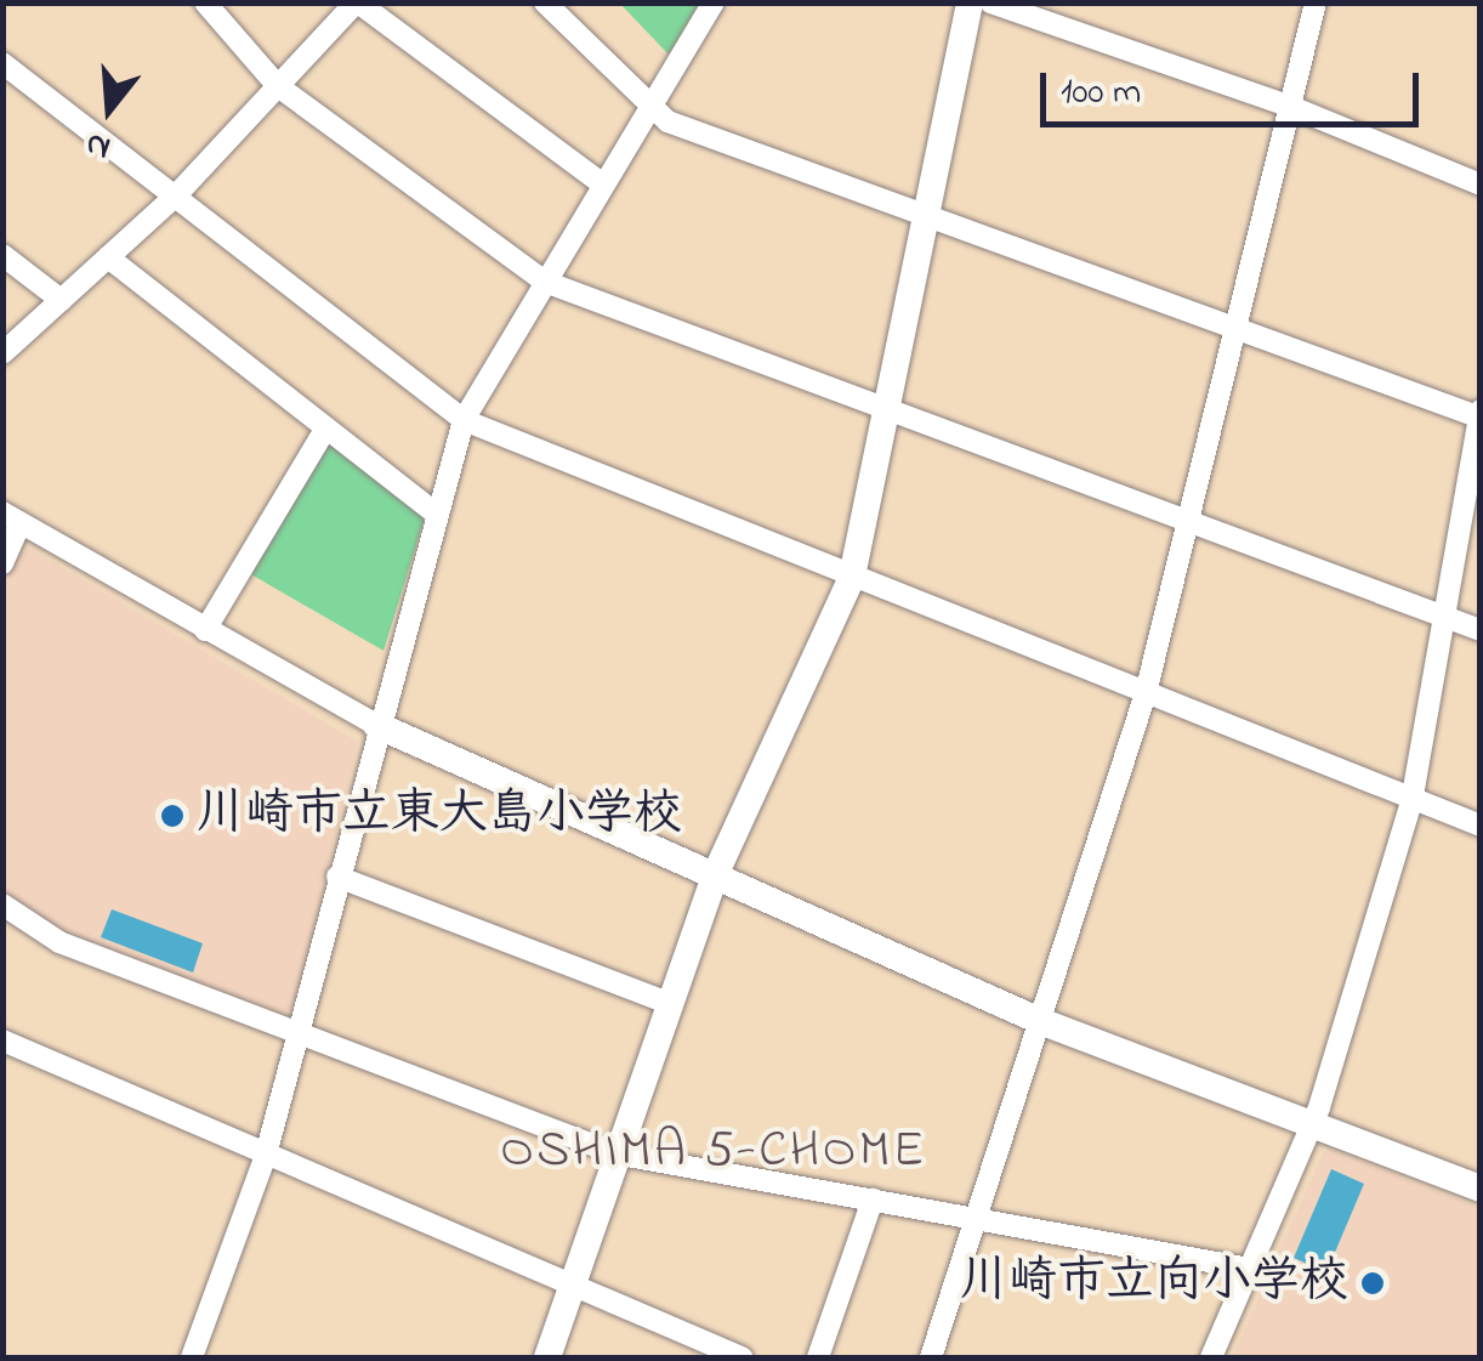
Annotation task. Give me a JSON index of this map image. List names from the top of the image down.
{
  "districts": ["OSHIMA 5-CHOME"],
  "places": ["川崎市立東大島小学校", "川崎市立向小学校"],
  "scale_bar": "100 m",
  "north": "bottom"
}
